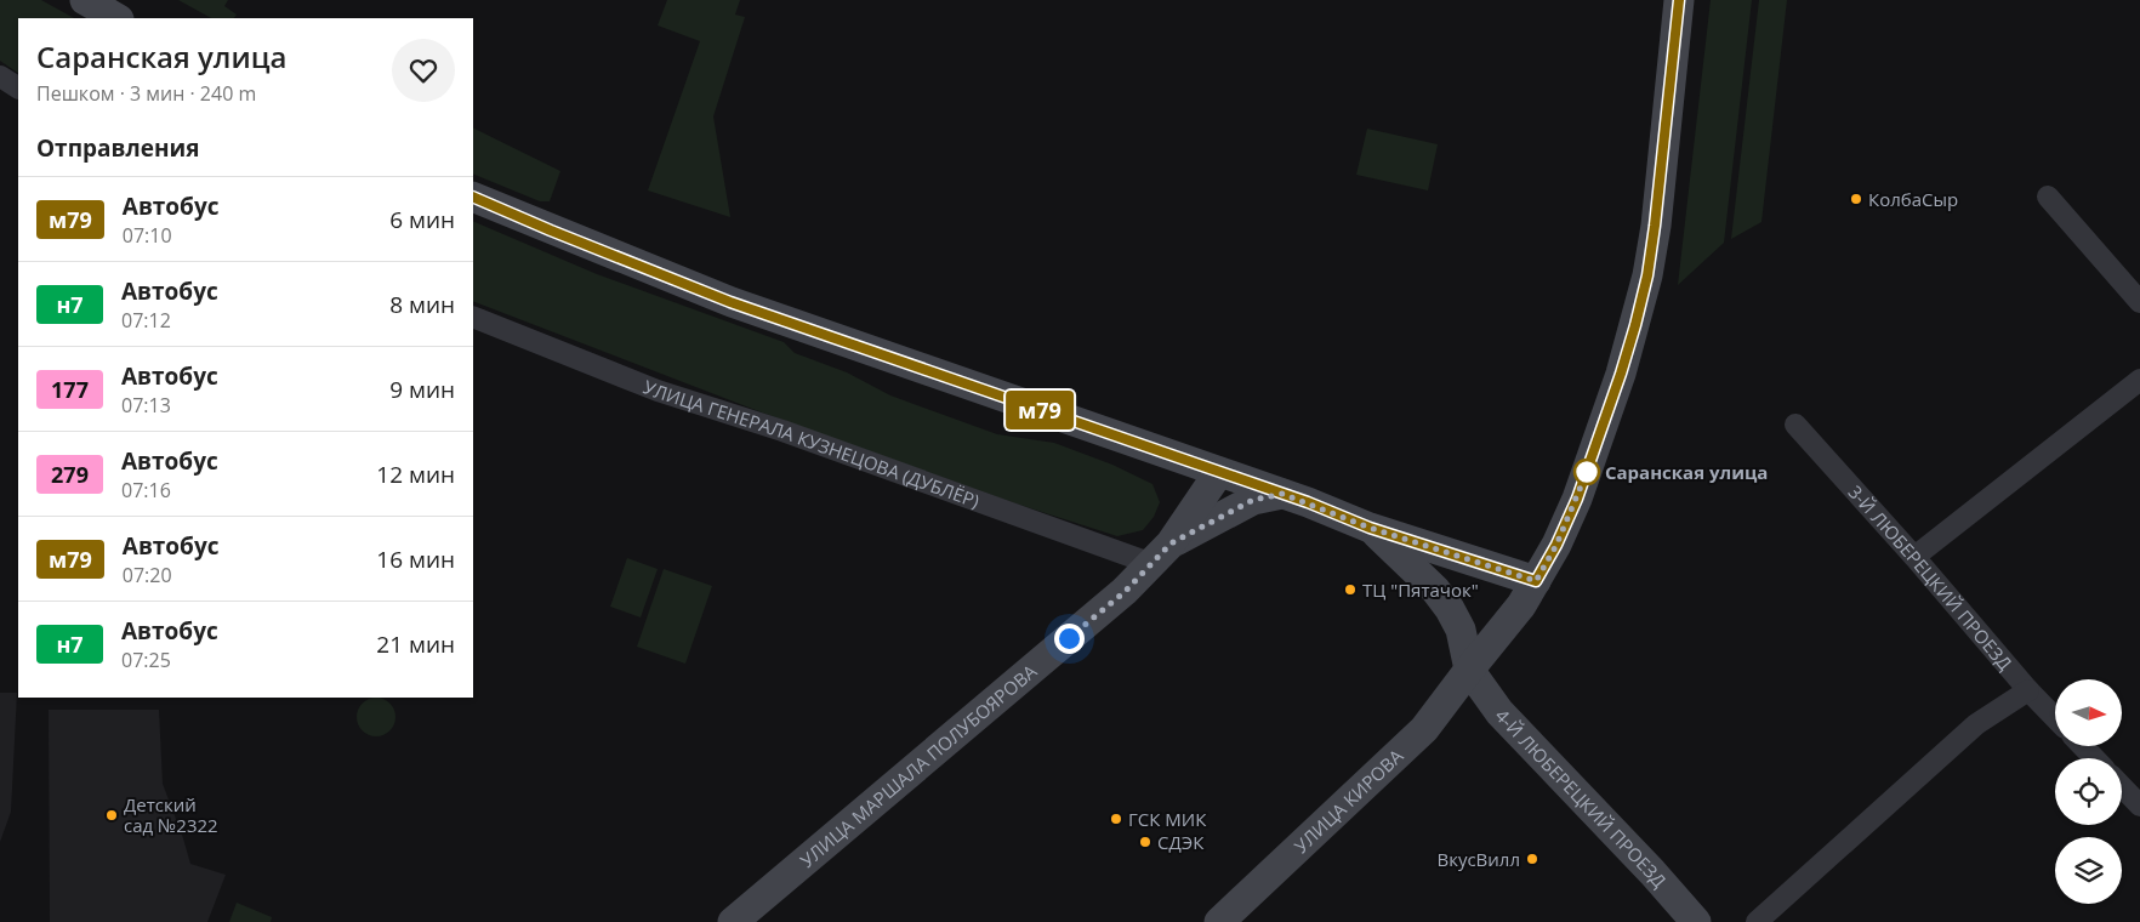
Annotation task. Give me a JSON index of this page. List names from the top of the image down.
{
  "streets": {
    "main road": ["УЛИЦА МАРШАЛА ПОЛУБОЯРОВА", "4-Й ЛЮБЕРЕЦКИЙ ПРОЕЗД", "УЛИЦА КИРОВА"],
    "street": ["УЛИЦА ГЕНЕРАЛА КУЗНЕЦОВА (ДУБЛЁР)", "3-Й ЛЮБЕРЕЦКИЙ ПРОЕЗД"]
  },
  "crossings": [
    ["УЛИЦА ГЕНЕРАЛА КУЗНЕЦОВА (ДУБЛЁР)", "УЛИЦА МАРШАЛА ПОЛУБОЯРОВА"],
    ["4-Й ЛЮБЕРЕЦКИЙ ПРОЕЗД", "УЛИЦА КИРОВА"]
  ],
  "places": [
    "КолбаСыр",
    "Саранская улица",
    "ТЦ \"Пятачок\"",
    "Детский сад №2322",
    "ГСК МИК",
    "СДЭК",
    "ВкусВилл"
  ],
  "lines": ["bus line м79"],
  "north": "right",
  "page": {
    "on_map": "м79",
    "heading": [
      ["Саранская улица", "Пешком · 3 мин · 240 m"],
      "Отправления"
    ],
    "list": [
      {
        "mark": "м79",
        "name": "Автобус",
        "note": "07:10",
        "value": "6 мин"
      },
      {
        "mark": "н7",
        "name": "Автобус",
        "note": "07:12",
        "value": "8 мин"
      },
      {
        "mark": "177",
        "name": "Автобус",
        "note": "07:13",
        "value": "9 мин"
      },
      {
        "mark": "279",
        "name": "Автобус",
        "note": "07:16",
        "value": "12 мин"
      },
      {
        "mark": "м79",
        "name": "Автобус",
        "note": "07:20",
        "value": "16 мин"
      },
      {
        "mark": "н7",
        "name": "Автобус",
        "note": "07:25",
        "value": "21 мин"
      }
    ]
  }
}
